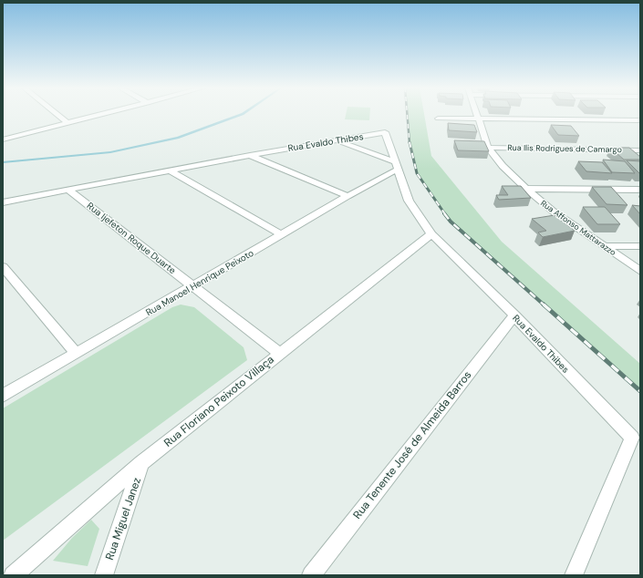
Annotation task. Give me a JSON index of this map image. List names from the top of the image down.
{
  "streets": {
    "street": [
      "Rua Evaldo Thibes",
      "Rua Ilis Rodrigues de Camargo",
      "Rua Affonso Mattarazzo",
      "Rua Ijefeton Roque Duarte",
      "Rua Manoel Henrique Peixoto",
      "Rua Floriano Peixoto Villaça",
      "Rua Tenente José de Almeida Barros",
      "Rua Miguel Janez"
    ]
  },
  "crossings": [
    ["Rua Evaldo Thibes", "Rua Ijefeton Roque Duarte"],
    ["Rua Evaldo Thibes", "Rua Manoel Henrique Peixoto"],
    ["Rua Evaldo Thibes", "Rua Floriano Peixoto Villaça"],
    ["Rua Evaldo Thibes", "Rua Tenente José de Almeida Barros"],
    ["Rua Ilis Rodrigues de Camargo", "Rua Affonso Mattarazzo"],
    ["Rua Ijefeton Roque Duarte", "Rua Manoel Henrique Peixoto"],
    ["Rua Ijefeton Roque Duarte", "Rua Floriano Peixoto Villaça"],
    ["Rua Floriano Peixoto Villaça", "Rua Miguel Janez"]
  ]
}
